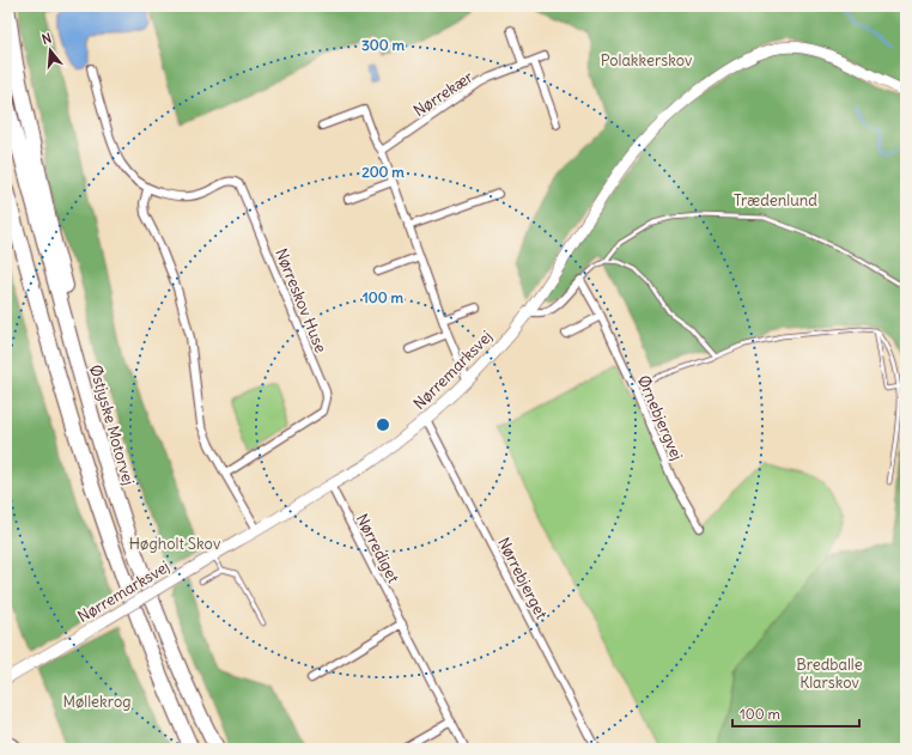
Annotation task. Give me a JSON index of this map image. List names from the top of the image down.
{
  "streets": {
    "highway": ["Østjyske Motorvej"],
    "street": [
      "Nørrekær",
      "Nørreskov Huse",
      "Nørremarksvej",
      "Ørnebjergvej",
      "Nørrediget",
      "Nørrebjerget"
    ]
  },
  "crossings": [
    ["Nørremarksvej", "Nørrediget"],
    ["Nørremarksvej", "Nørrebjerget"]
  ],
  "parks": [
    "Polakkerskov",
    "Trædenlund",
    "Høgholt Skov",
    "Bredballe Klarskov",
    "Møllekrog"
  ],
  "scale_bar": "100 m",
  "north": "top",
  "rings": ["300 m", "200 m", "100 m"]
}
